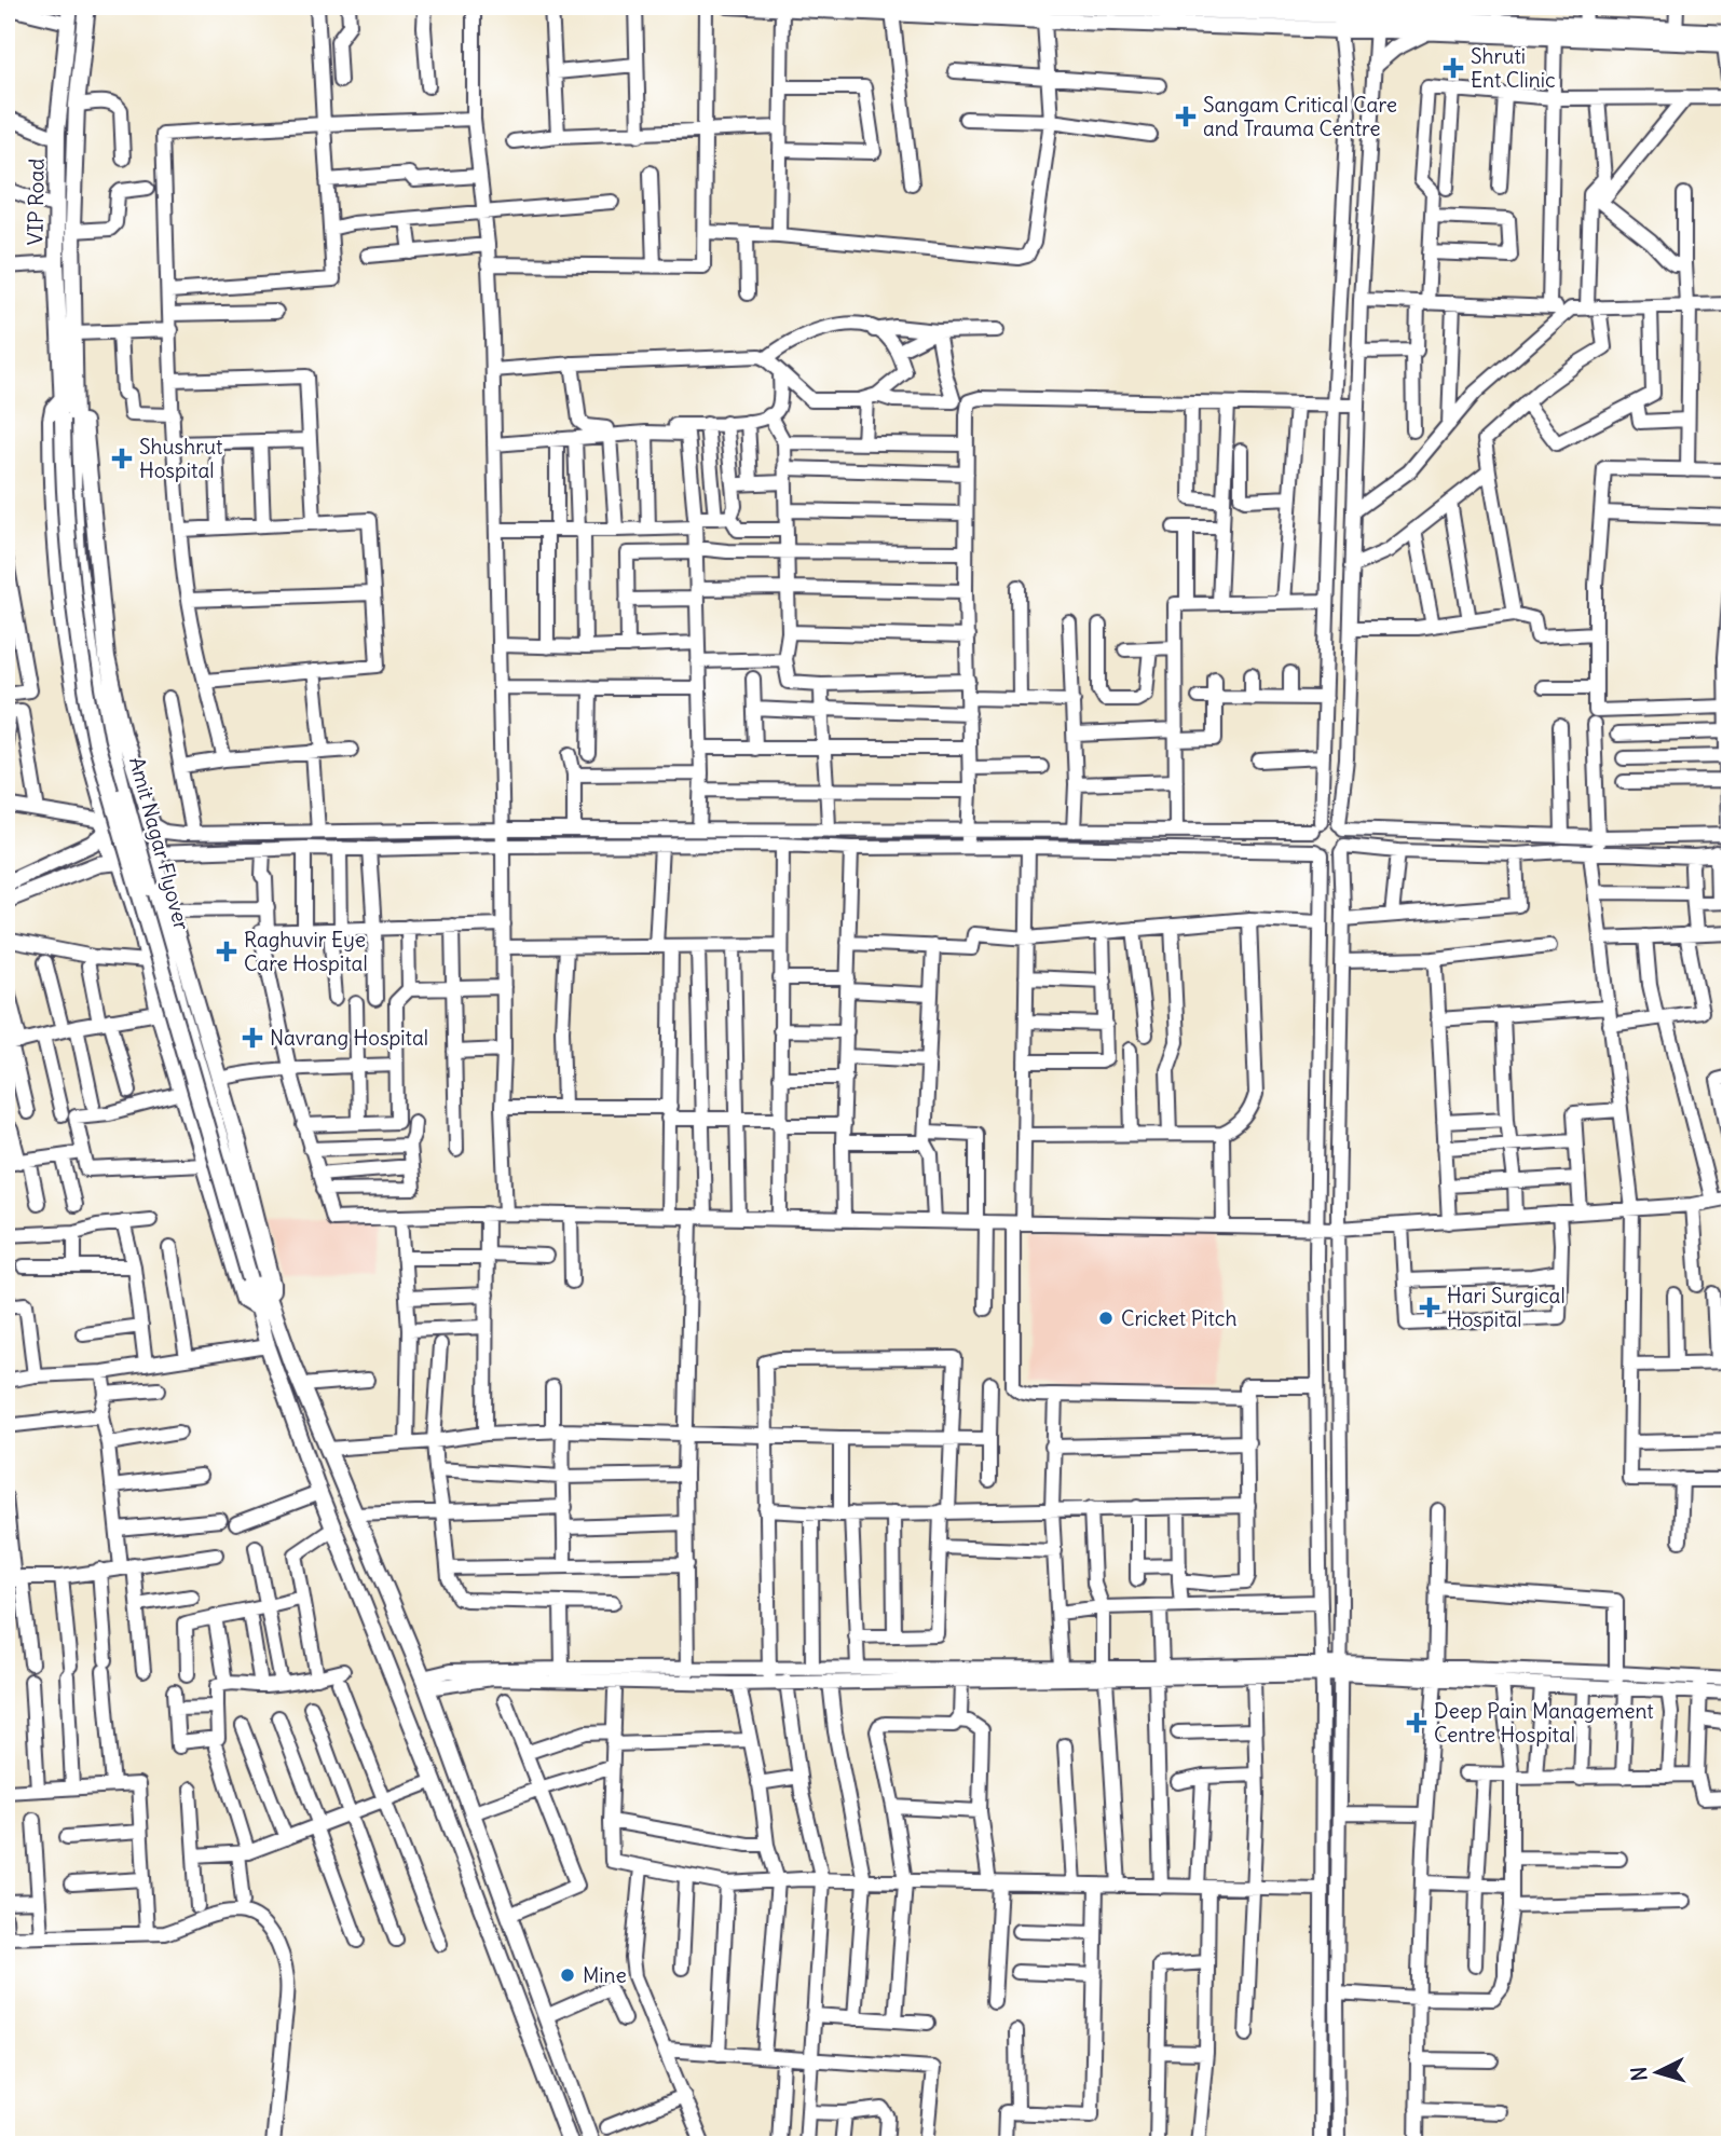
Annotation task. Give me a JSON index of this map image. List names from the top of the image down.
{
  "streets": {
    "main road": ["VIP Road", "Amit Nagar Flyover"]
  },
  "crossings": [
    ["VIP Road", "Amit Nagar Flyover"]
  ],
  "places": {
    "health": [
      "Shruti Ent Clinic",
      "Sangam Critical Care and Trauma Centre",
      "Shushrut Hospital",
      "Raghuvir Eye Care Hospital",
      "Navrang Hospital",
      "Hari Surgical Hospital",
      "Deep Pain Management Centre Hospital"
    ],
    "other": ["Cricket Pitch", "Mine"]
  },
  "north": "left"
}
